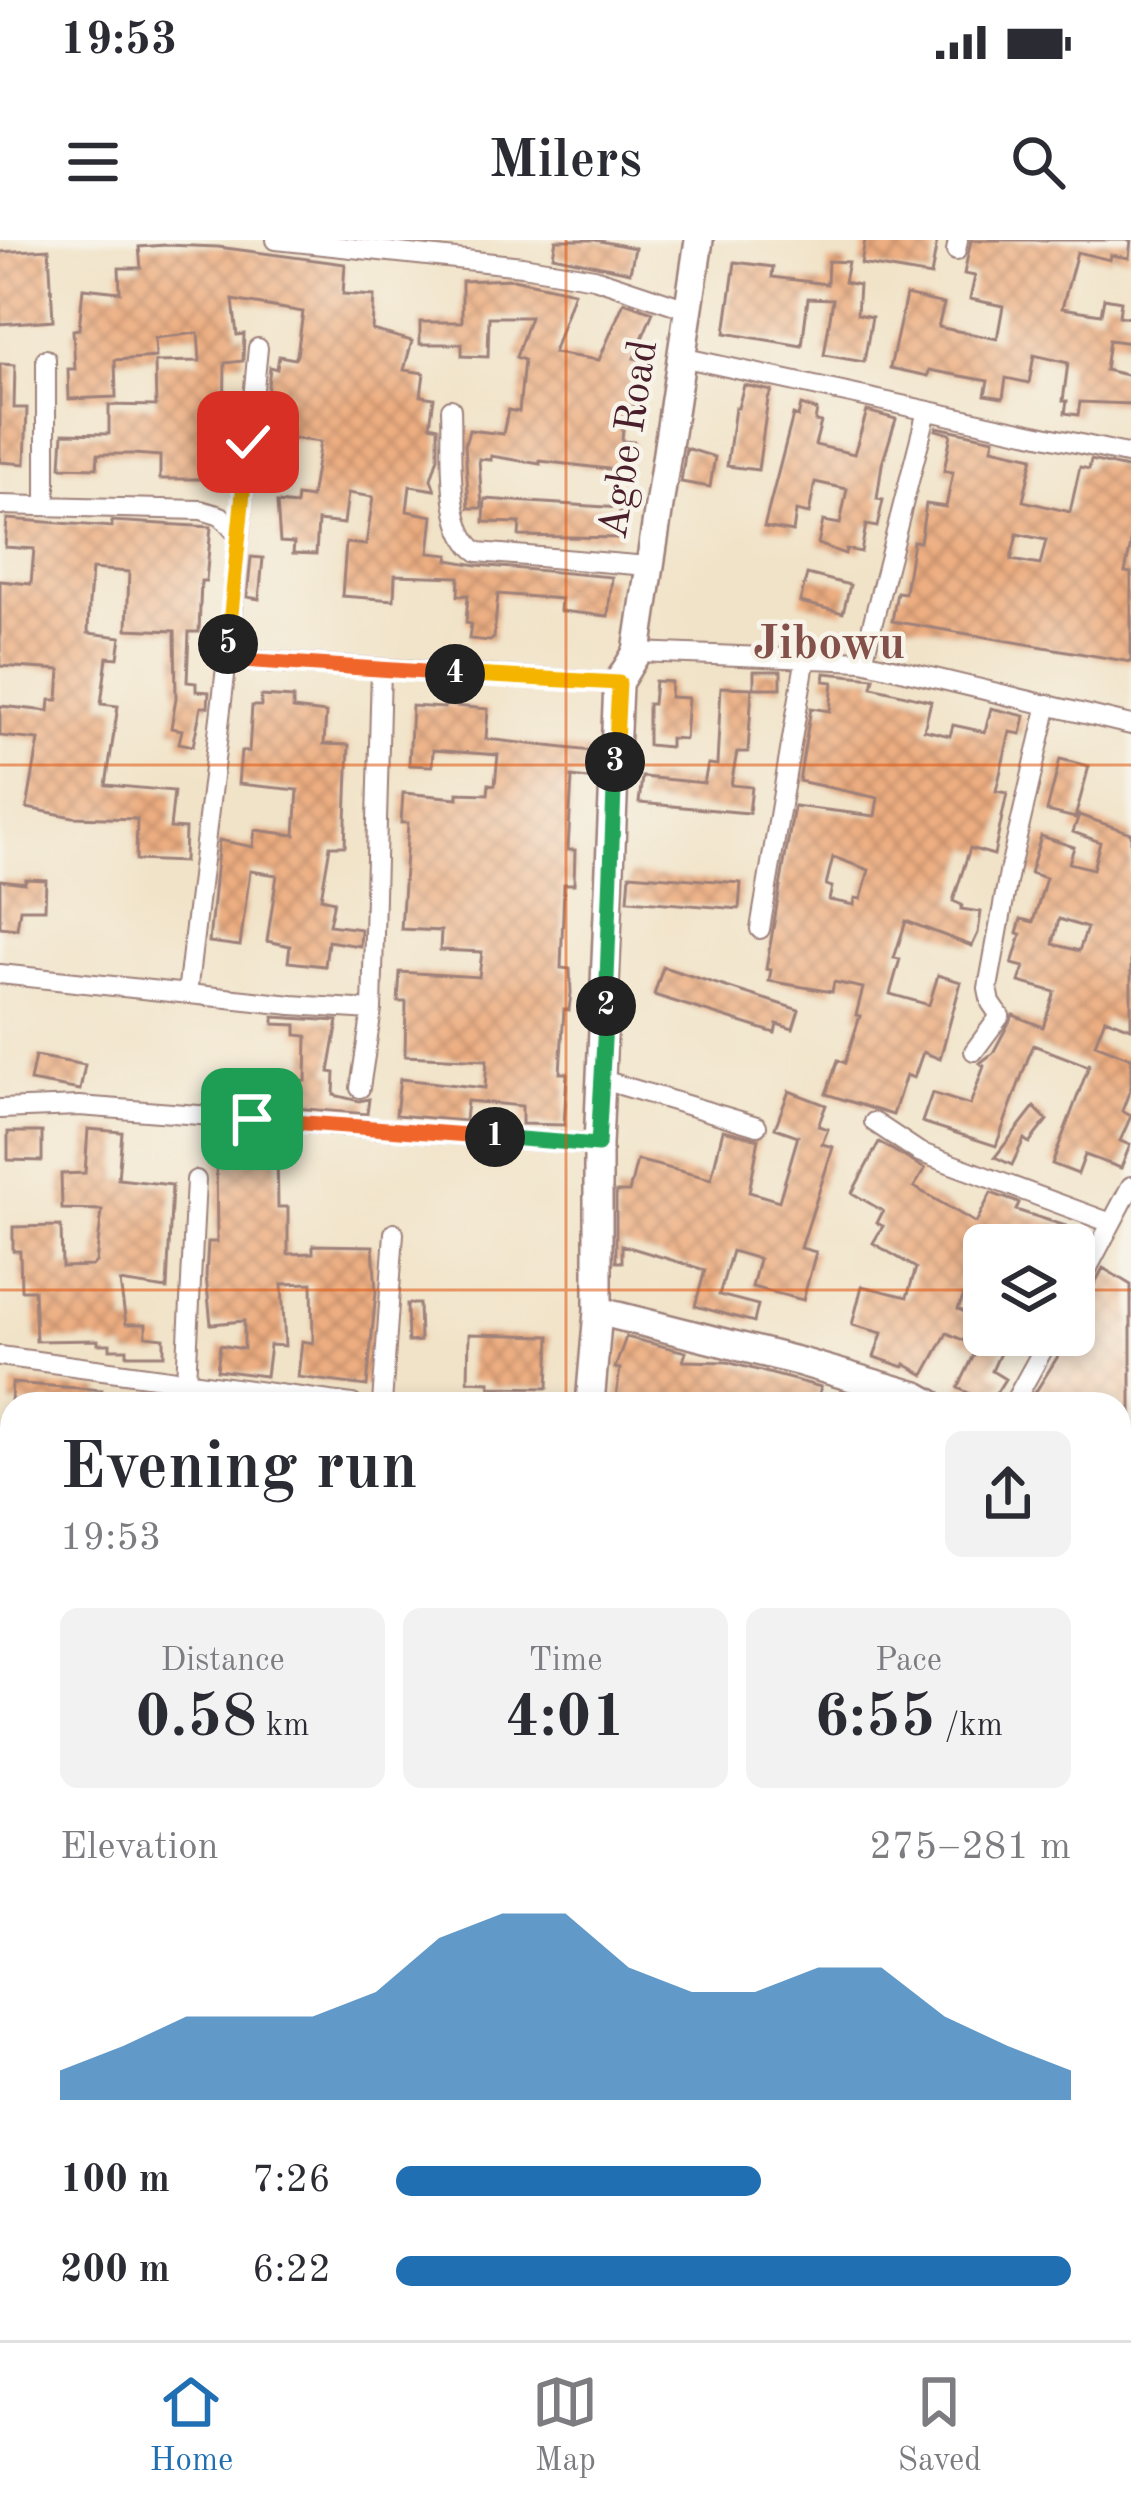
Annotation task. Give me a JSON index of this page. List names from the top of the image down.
{
  "streets": {
    "street": ["Agbe Road"]
  },
  "districts": ["Jibowu"],
  "page": {
    "status": "19:53",
    "header": "Milers",
    "pins": [
      "5",
      "4",
      "3",
      "2",
      "1"
    ],
    "heading": ["Evening run", "19:53"],
    "stats": [
      ["Distance", "0.58 km"],
      ["Time", "4:01"],
      ["Pace", "6:55 /km"]
    ],
    "chart": ["Elevation", "275–281 m"],
    "list": [
      {
        "name": "100 m",
        "note": "7:26"
      },
      {
        "name": "200 m",
        "note": "6:22"
      }
    ],
    "tabs": ["Home", "Map", "Saved"]
  }
}
